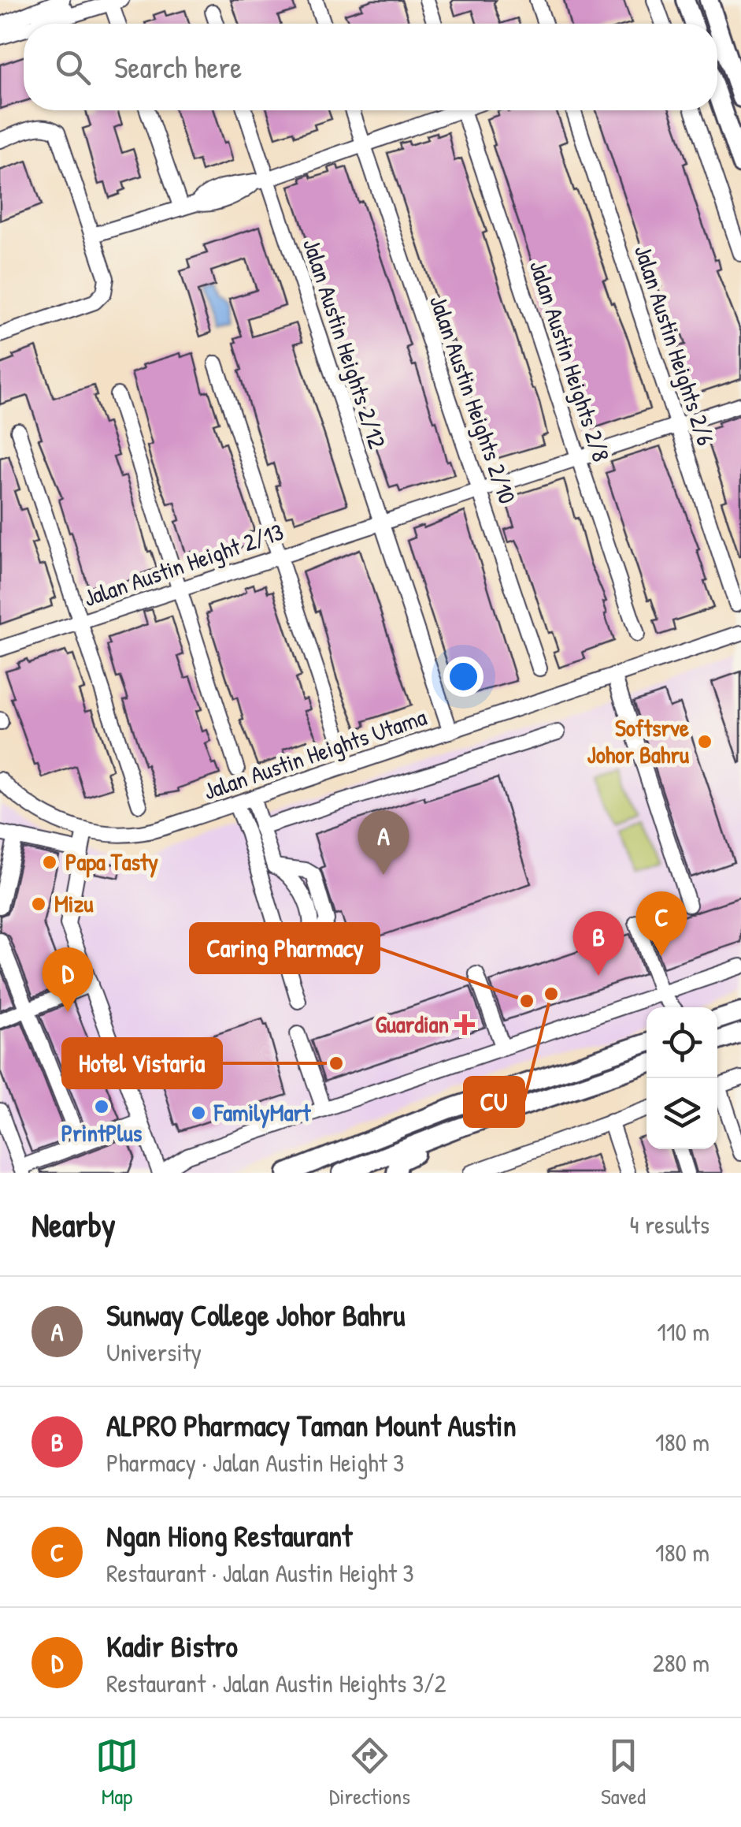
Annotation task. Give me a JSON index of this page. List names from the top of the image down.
{
  "streets": {
    "street": [
      "Jalan Austin Heights 2/12",
      "Jalan Austin Heights 2/6",
      "Jalan Austin Heights 2/8",
      "Jalan Austin Heights 2/10",
      "Jalan Austin Height 2/13",
      "Jalan Austin Heights Utama"
    ]
  },
  "crossings": [
    ["Jalan Austin Heights 2/12", "Jalan Austin Height 2/13"],
    ["Jalan Austin Heights 2/12", "Jalan Austin Heights Utama"],
    ["Jalan Austin Heights 2/6", "Jalan Austin Height 2/13"],
    ["Jalan Austin Heights 2/8", "Jalan Austin Height 2/13"],
    ["Jalan Austin Heights 2/10", "Jalan Austin Height 2/13"]
  ],
  "places": {
    "other": [
      "Softsrve Johor Bahru",
      "Papa Tasty",
      "Mizu",
      "CU",
      "Caring Pharmacy",
      "Hotel Vistaria",
      "PrintPlus",
      "FamilyMart"
    ],
    "health": ["Guardian"]
  },
  "page": {
    "search": "Search here",
    "pins": [
      "A",
      "C",
      "B",
      "D"
    ],
    "heading": ["Nearby", "4 results"],
    "list": [
      {
        "mark": "A",
        "name": "Sunway College Johor Bahru",
        "note": "University",
        "value": "110 m"
      },
      {
        "mark": "B",
        "name": "ALPRO Pharmacy Taman Mount Austin",
        "note": "Pharmacy · Jalan Austin Height 3",
        "value": "180 m"
      },
      {
        "mark": "C",
        "name": "Ngan Hiong Restaurant",
        "note": "Restaurant · Jalan Austin Height 3",
        "value": "180 m"
      },
      {
        "mark": "D",
        "name": "Kadir Bistro",
        "note": "Restaurant · Jalan Austin Heights 3/2",
        "value": "280 m"
      }
    ],
    "nav": ["Map", "Directions", "Saved"]
  }
}
